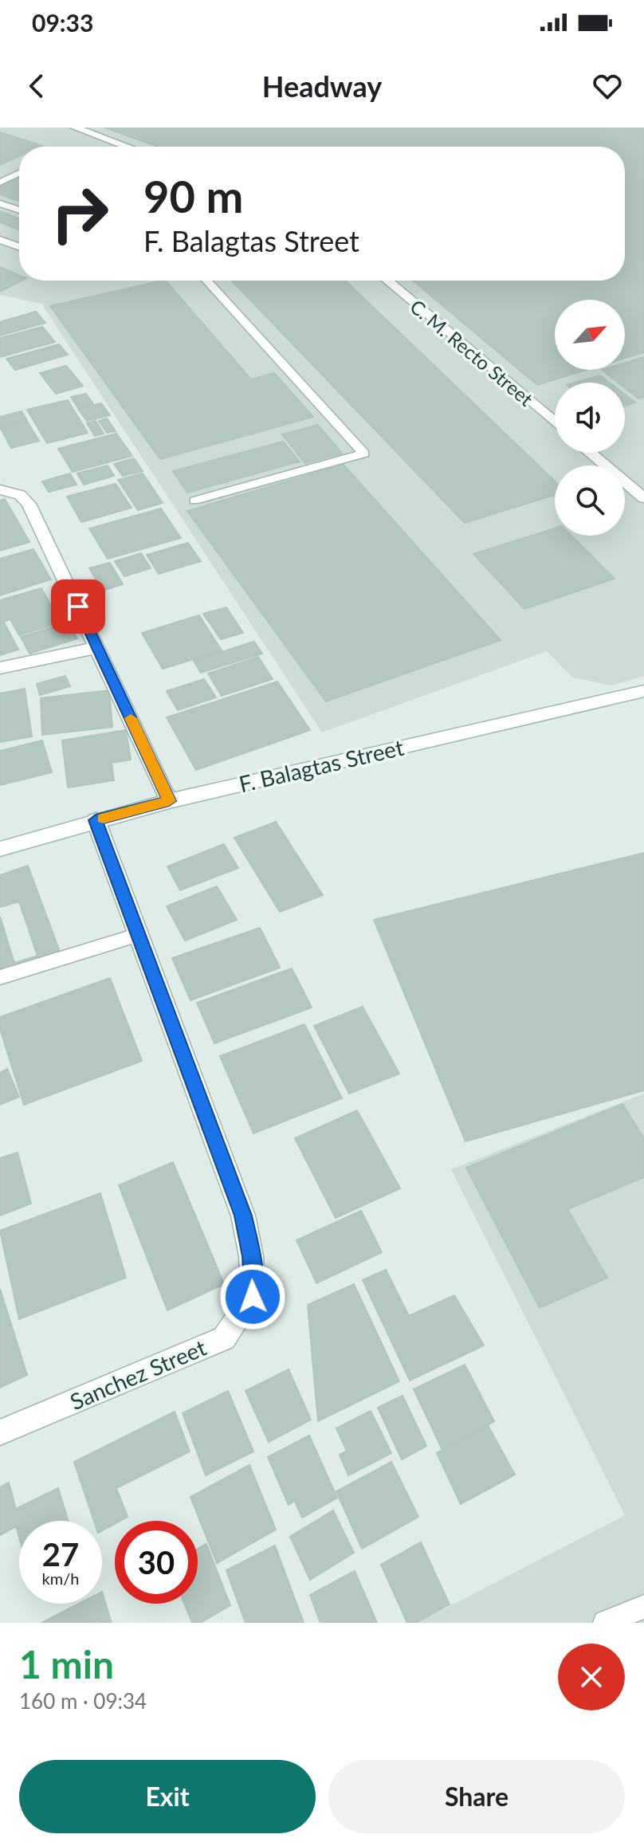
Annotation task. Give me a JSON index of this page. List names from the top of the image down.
{
  "streets": {
    "street": ["C. M. Recto Street", "F. Balagtas Street", "Sanchez Street"]
  },
  "crossings": [
    ["F. Balagtas Street", "Sanchez Street"]
  ],
  "north": "top right",
  "page": {
    "status": "09:33",
    "header": "Headway",
    "turn": ["90 m", "F. Balagtas Street"],
    "speed": "27 km/h",
    "limit": "30",
    "heading": ["1 min", "160 m · 09:34"],
    "buttons": ["Exit", "Share"]
  }
}
